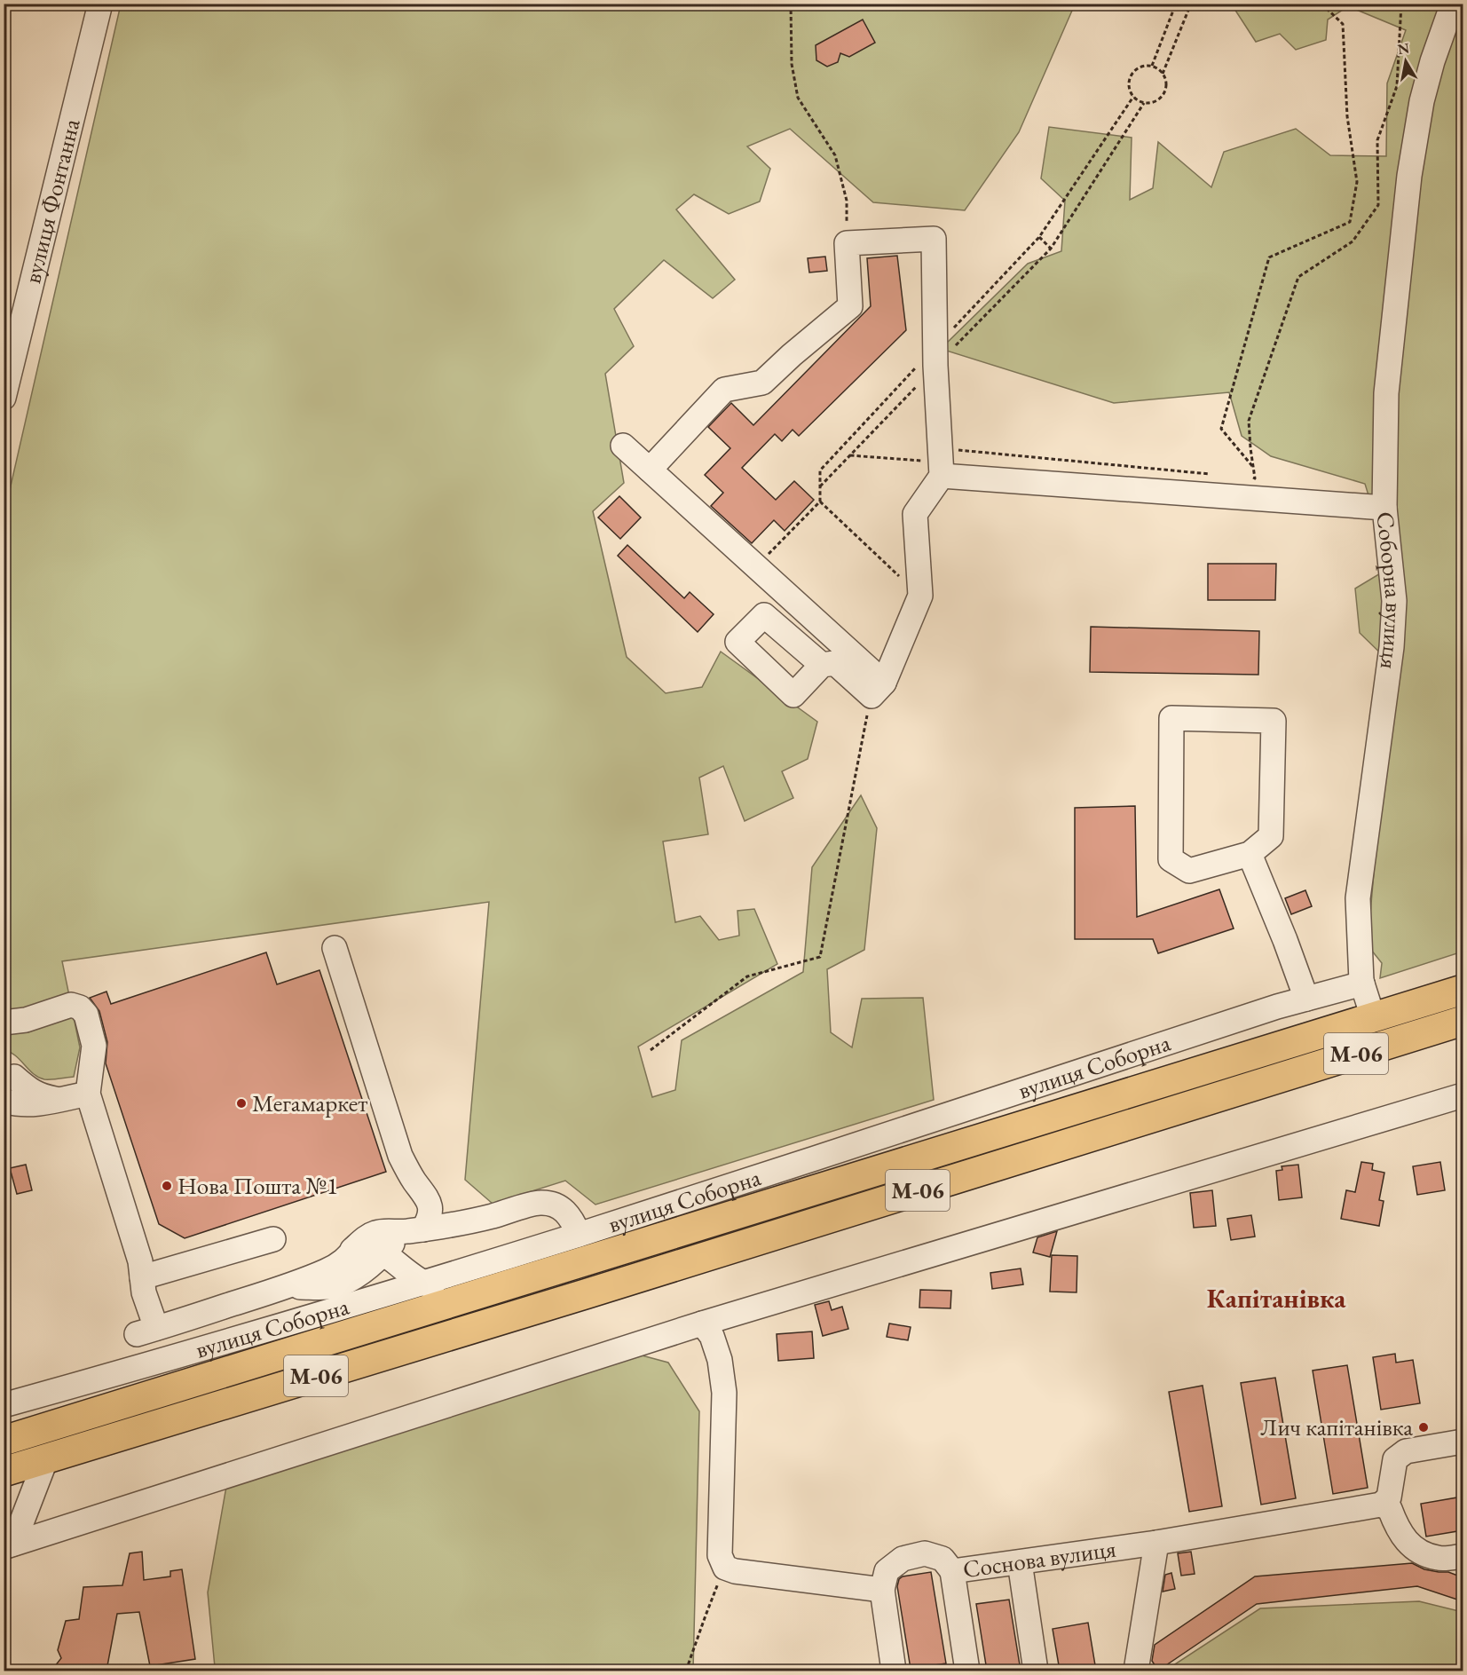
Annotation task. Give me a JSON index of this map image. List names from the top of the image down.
{
  "streets": {
    "highway": ["М-06"],
    "street": [
      "вулиця Фонтанна",
      "Соборна вулиця",
      "вулиця Соборна",
      "Соснова вулиця"
    ]
  },
  "crossings": [
    ["Соборна вулиця", "М-06"],
    ["Соборна вулиця", "вулиця Соборна"]
  ],
  "districts": ["Капітанівка"],
  "places": ["Мегамаркет", "Нова Пошта №1", "Лич капітанівка"],
  "north": "top"
}
